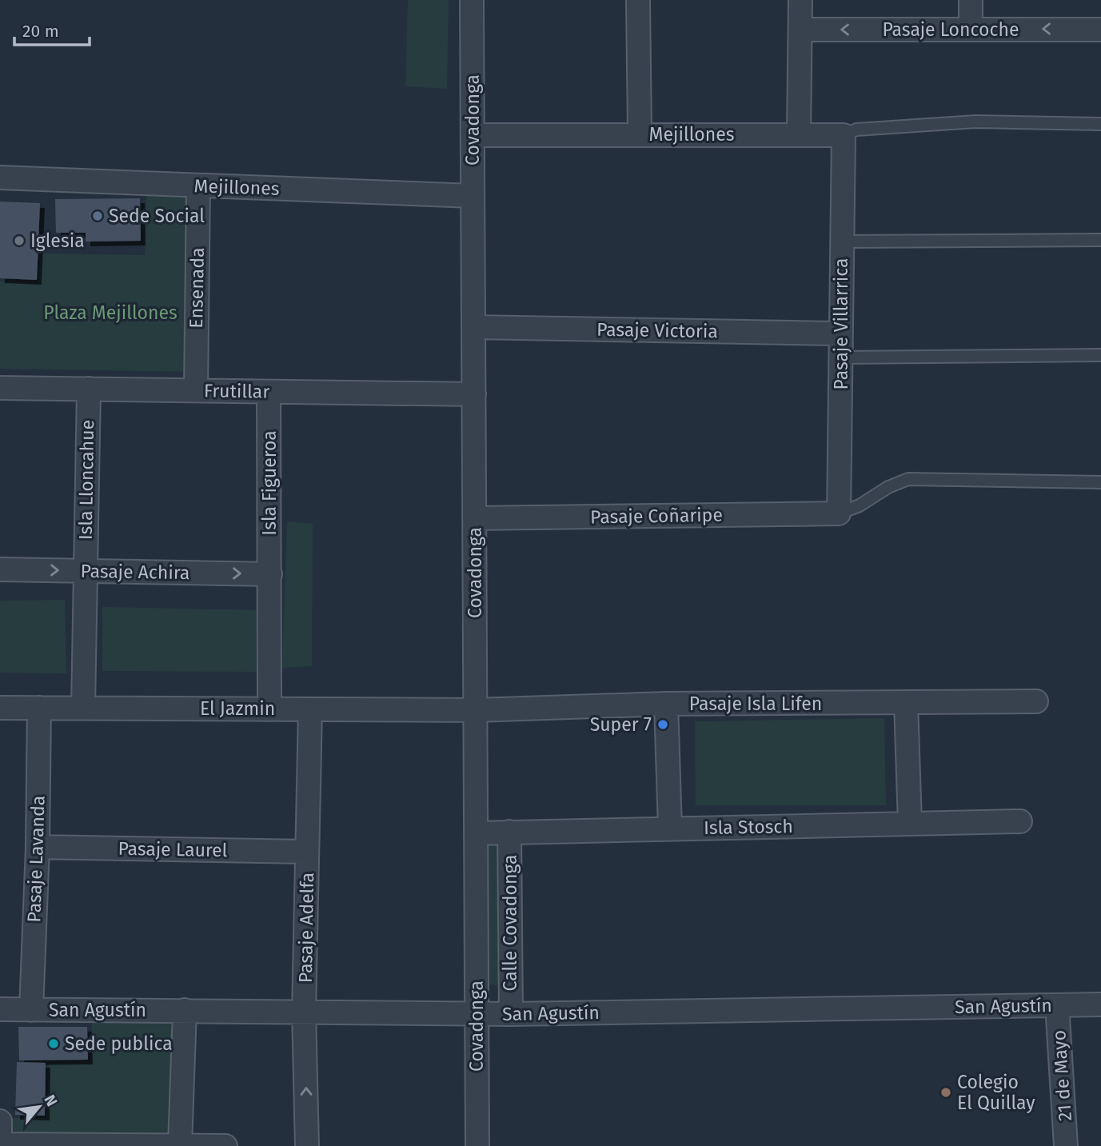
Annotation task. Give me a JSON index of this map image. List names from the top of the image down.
{
  "streets": {
    "street": [
      "Pasaje Loncoche",
      "Covadonga",
      "Mejillones",
      "Ensenada",
      "Pasaje Villarrica",
      "Pasaje Victoria",
      "Frutillar",
      "Isla Lloncahue",
      "Isla Figueroa",
      "Pasaje Coñaripe",
      "Pasaje Achira",
      "Pasaje Isla Lifen",
      "El Jazmin",
      "Isla Stosch",
      "Pasaje Laurel",
      "Pasaje Lavanda",
      "Calle Covadonga",
      "Pasaje Adelfa",
      "San Agustín",
      "21 de Mayo"
    ]
  },
  "crossings": [
    ["Covadonga", "Mejillones"],
    ["Covadonga", "Pasaje Victoria"],
    ["Covadonga", "Frutillar"],
    ["Covadonga", "Pasaje Coñaripe"],
    ["Covadonga", "Pasaje Isla Lifen"],
    ["Covadonga", "El Jazmin"],
    ["Covadonga", "Isla Stosch"],
    ["Covadonga", "San Agustín"],
    ["Mejillones", "Ensenada"],
    ["Mejillones", "Pasaje Villarrica"],
    ["Ensenada", "Frutillar"],
    ["Pasaje Villarrica", "Pasaje Victoria"],
    ["Pasaje Villarrica", "Pasaje Coñaripe"],
    ["Frutillar", "Isla Lloncahue"],
    ["Frutillar", "Isla Figueroa"],
    ["Isla Lloncahue", "Pasaje Achira"],
    ["Isla Figueroa", "Pasaje Achira"],
    ["Isla Figueroa", "El Jazmin"],
    ["Pasaje Isla Lifen", "El Jazmin"],
    ["El Jazmin", "Pasaje Lavanda"],
    ["El Jazmin", "Pasaje Adelfa"],
    ["Isla Stosch", "Calle Covadonga"],
    ["Pasaje Laurel", "Pasaje Lavanda"],
    ["Pasaje Laurel", "Pasaje Adelfa"],
    ["Pasaje Lavanda", "San Agustín"],
    ["Calle Covadonga", "San Agustín"],
    ["Pasaje Adelfa", "San Agustín"],
    ["San Agustín", "21 de Mayo"]
  ],
  "one_way": ["Pasaje Loncoche", "Pasaje Achira"],
  "parks": ["Plaza Mejillones"],
  "places": [
    "Sede Social",
    "Iglesia",
    "Super 7",
    "Sede publica",
    "Colegio El Quillay"
  ],
  "scale_bar": "20 m",
  "north": "top right"
}
